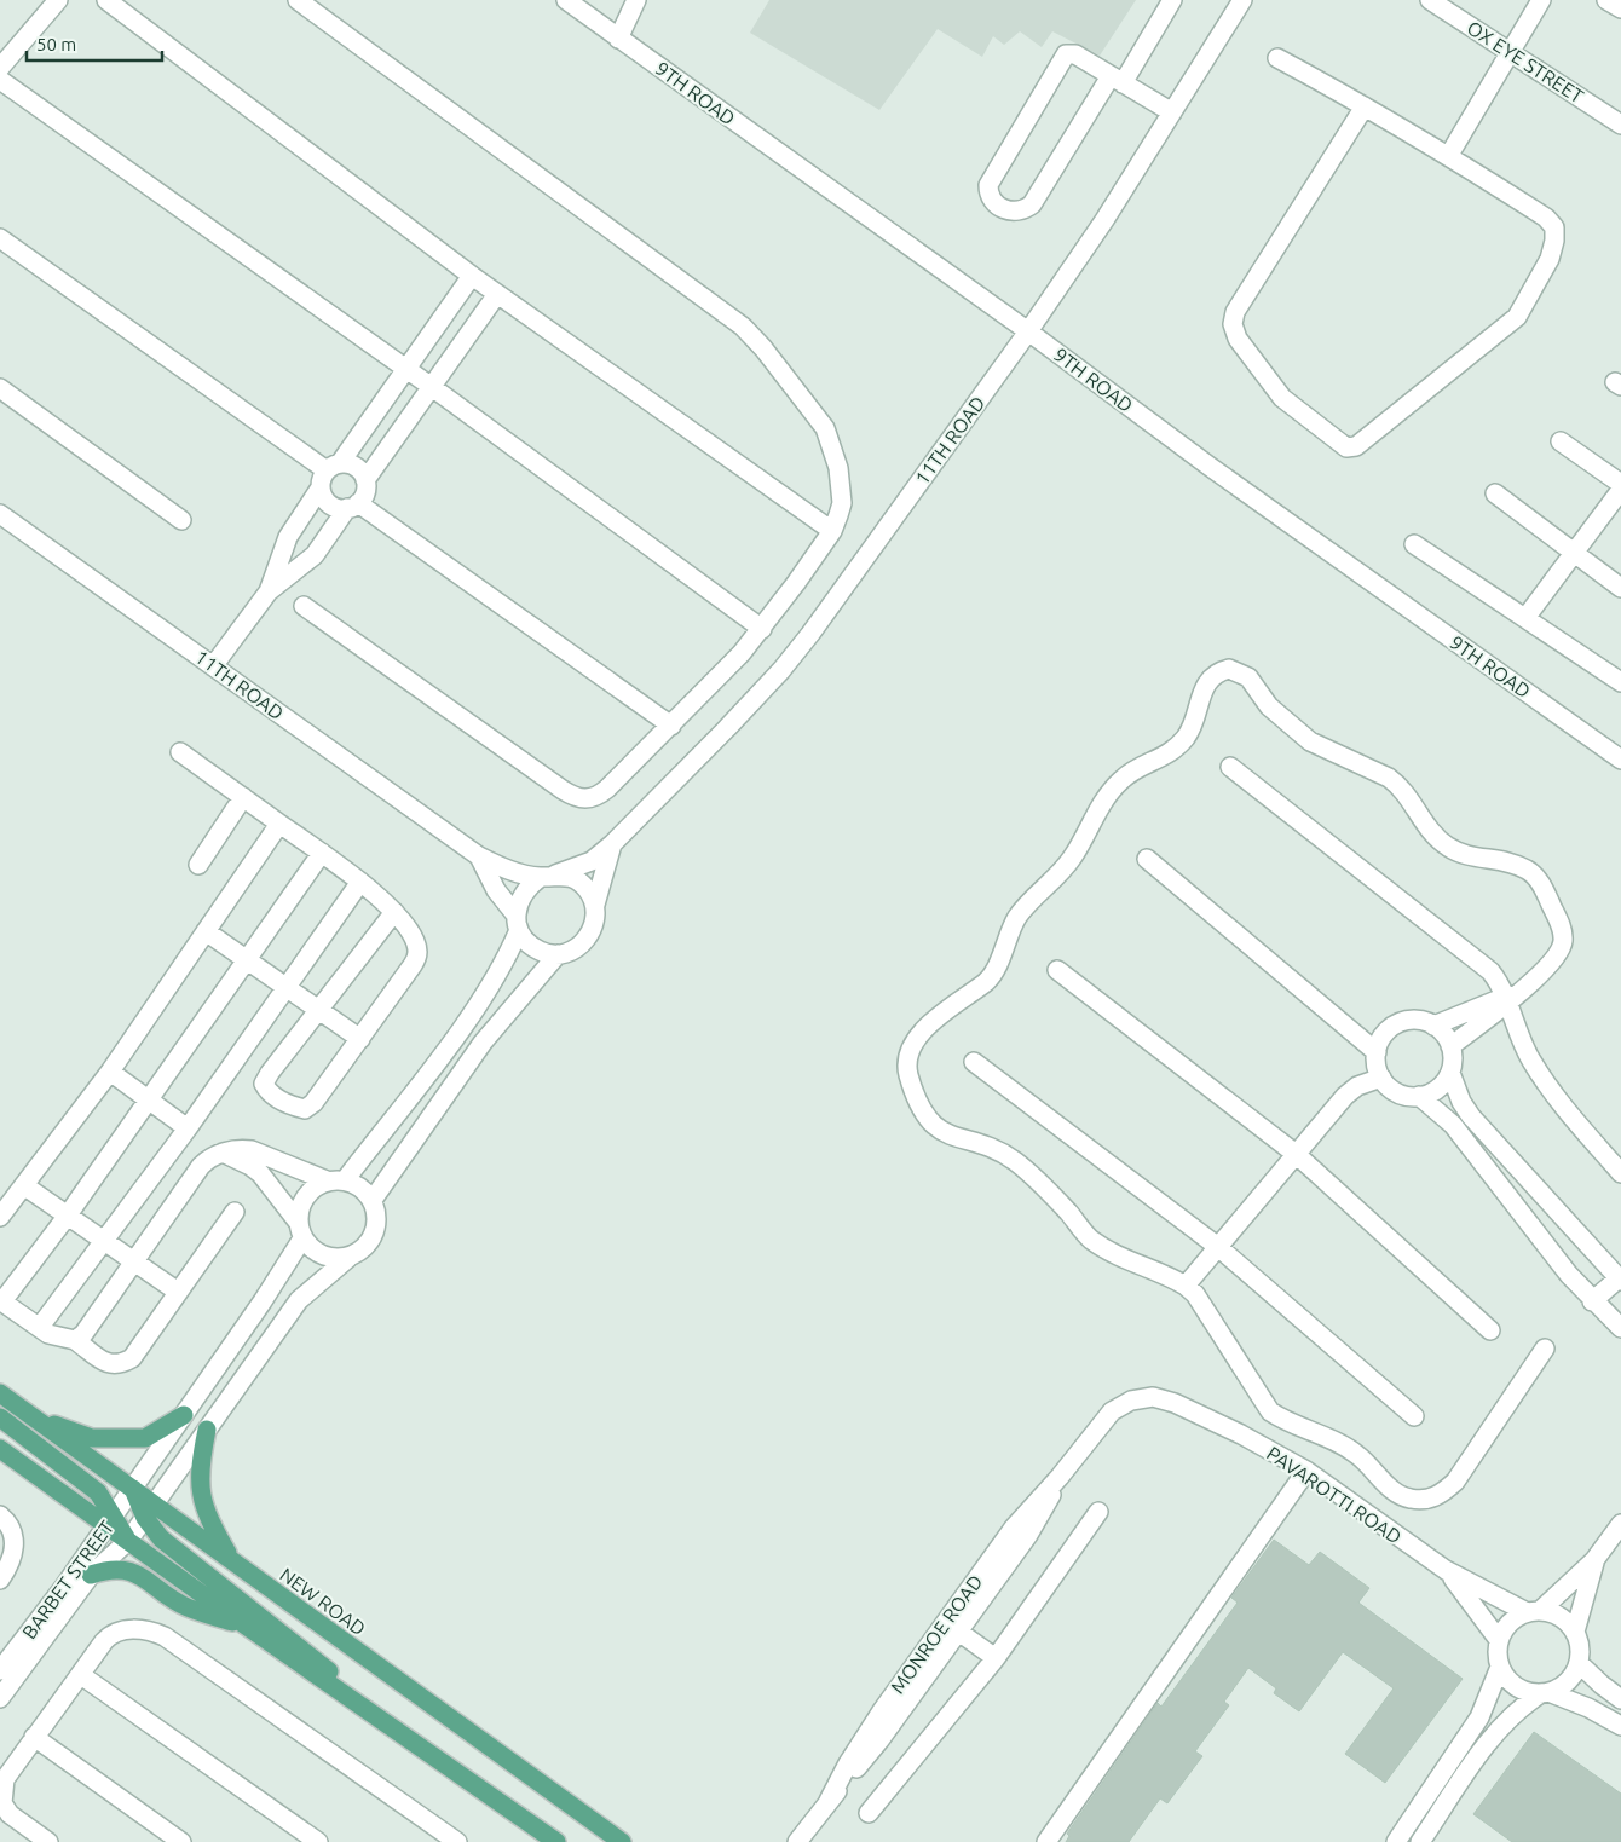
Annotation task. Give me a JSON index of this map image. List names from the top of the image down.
{
  "streets": {
    "main road": ["NEW ROAD"],
    "street": [
      "OX EYE STREET",
      "9TH ROAD",
      "11TH ROAD",
      "PAVAROTTI ROAD",
      "BARBET STREET",
      "MONROE ROAD"
    ]
  },
  "crossings": [
    ["9TH ROAD", "11TH ROAD"],
    ["PAVAROTTI ROAD", "MONROE ROAD"],
    ["BARBET STREET", "NEW ROAD"]
  ],
  "scale_bar": "50 m"
}
